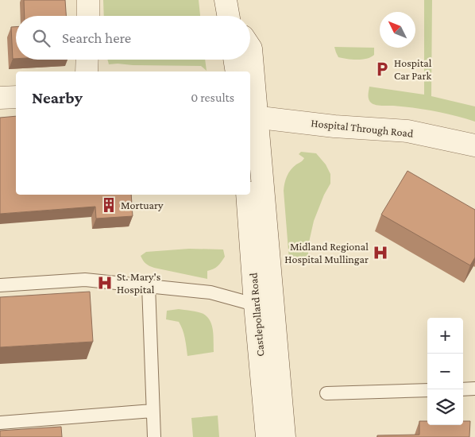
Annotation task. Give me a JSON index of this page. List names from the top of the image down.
{
  "streets": {
    "main road": ["Hospital Through Road", "Castlepollard Road"]
  },
  "places": {
    "parking": ["Hospital Car Park"],
    "building": ["Mortuary"],
    "hospital": ["Midland Regional Hospital Mullingar", "St. Mary's Hospital"]
  },
  "north": "top left",
  "page": {
    "search": "Search here",
    "heading": ["Nearby", "0 results"],
    "map_buttons": ["+", "−"]
  }
}
